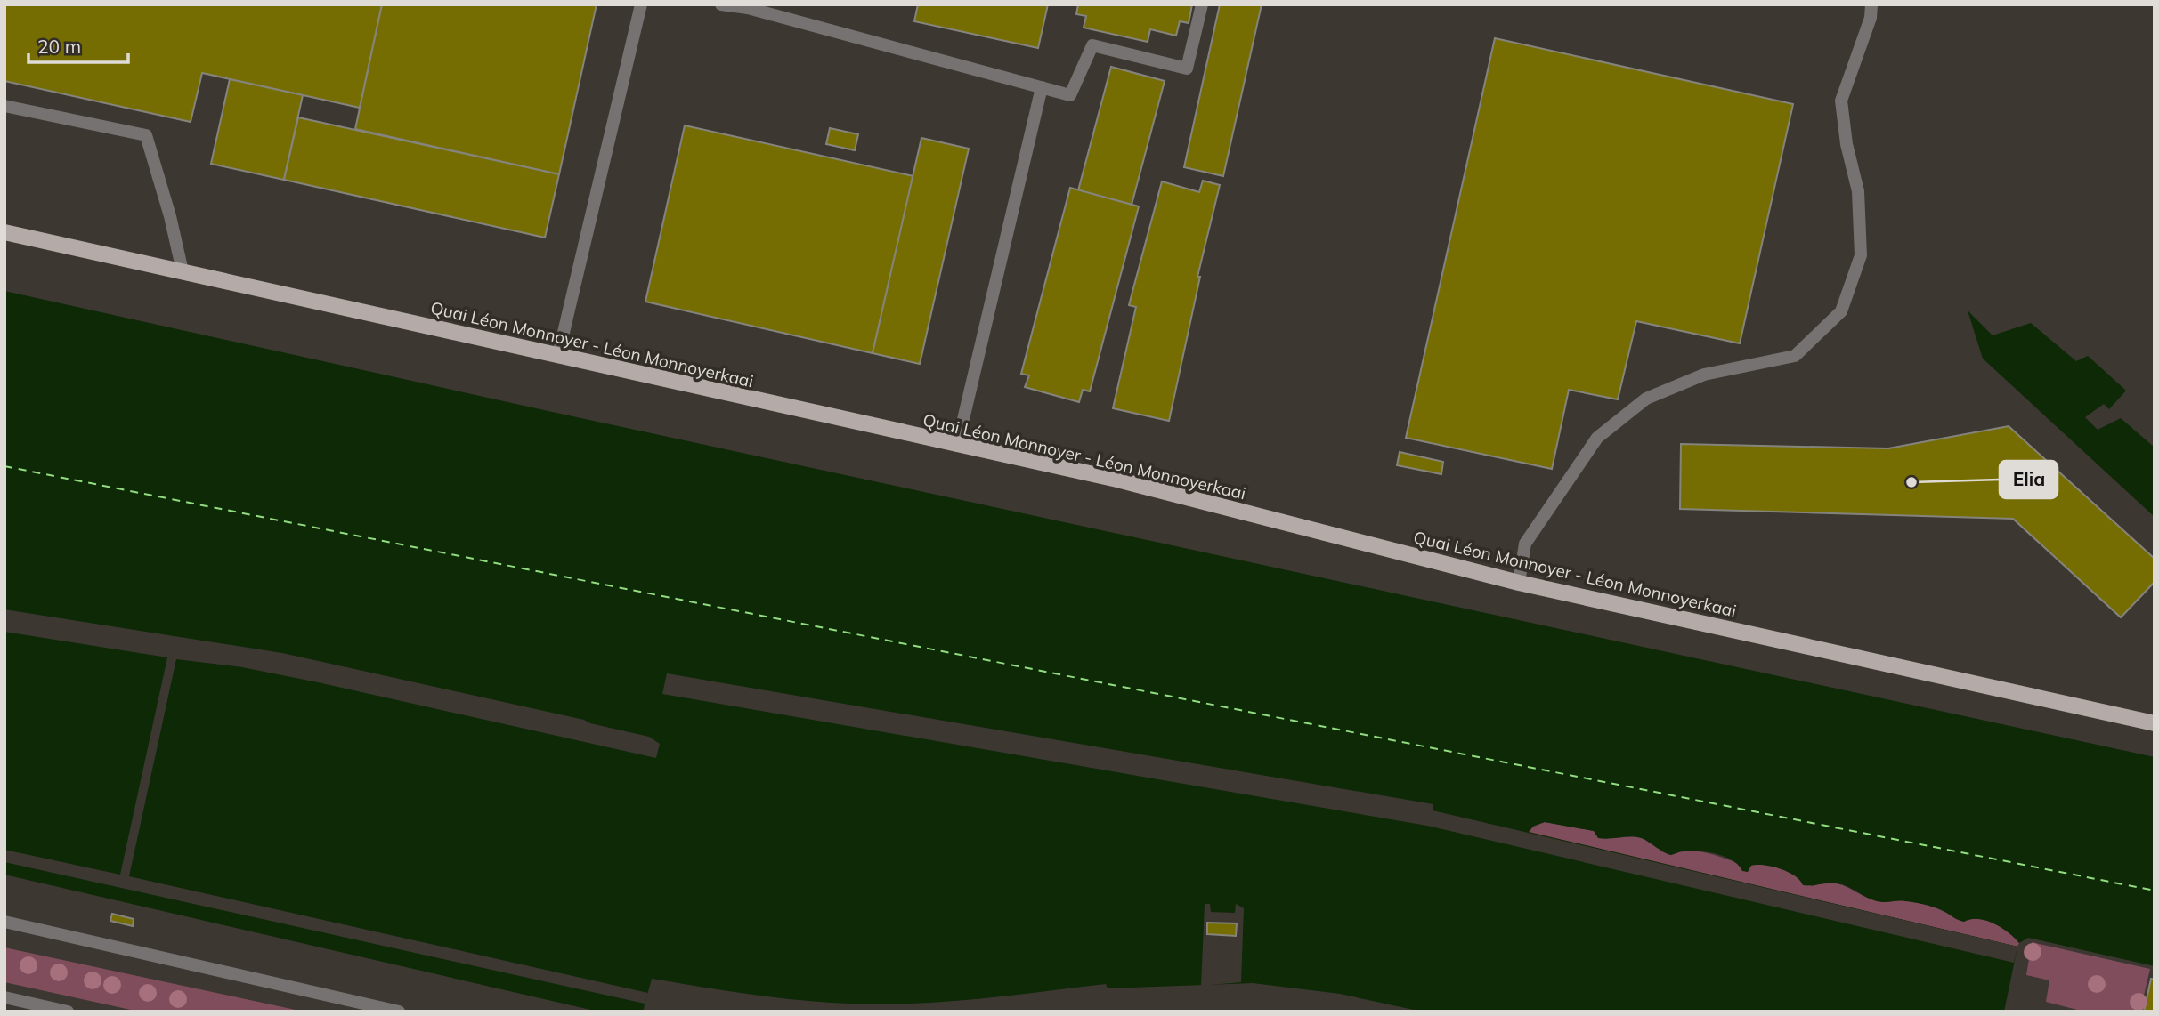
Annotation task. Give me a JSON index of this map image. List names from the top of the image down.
{
  "streets": {
    "main road": ["Quai Léon Monnoyer - Léon Monnoyerkaai"]
  },
  "places": ["Elia"],
  "scale_bar": "20 m"
}
